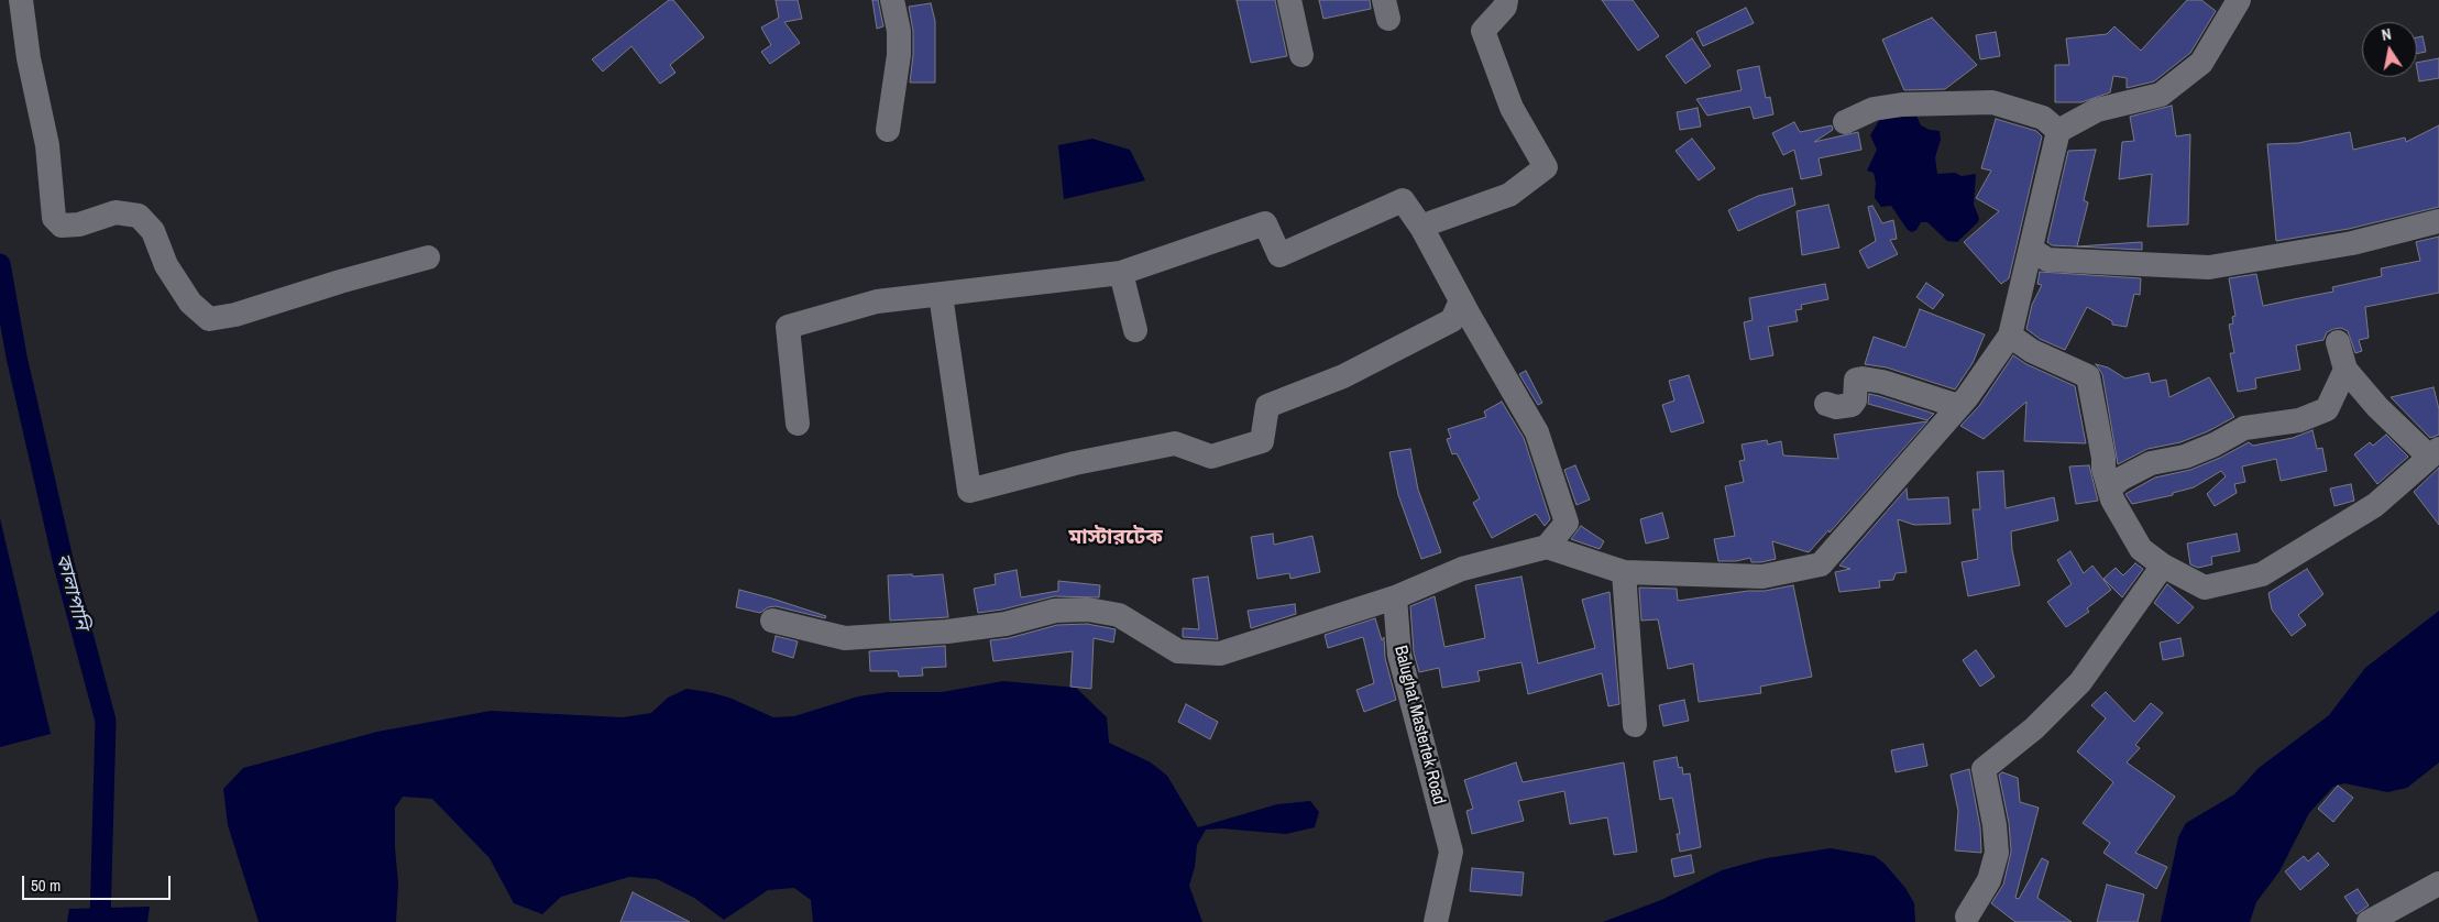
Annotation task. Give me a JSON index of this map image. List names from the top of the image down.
{
  "streets": {
    "street": ["Balughat Mastertek Road"]
  },
  "districts": ["মাস্টারটেক"],
  "water": ["কালাপানি"],
  "scale_bar": "50 m",
  "north": "top"
}
